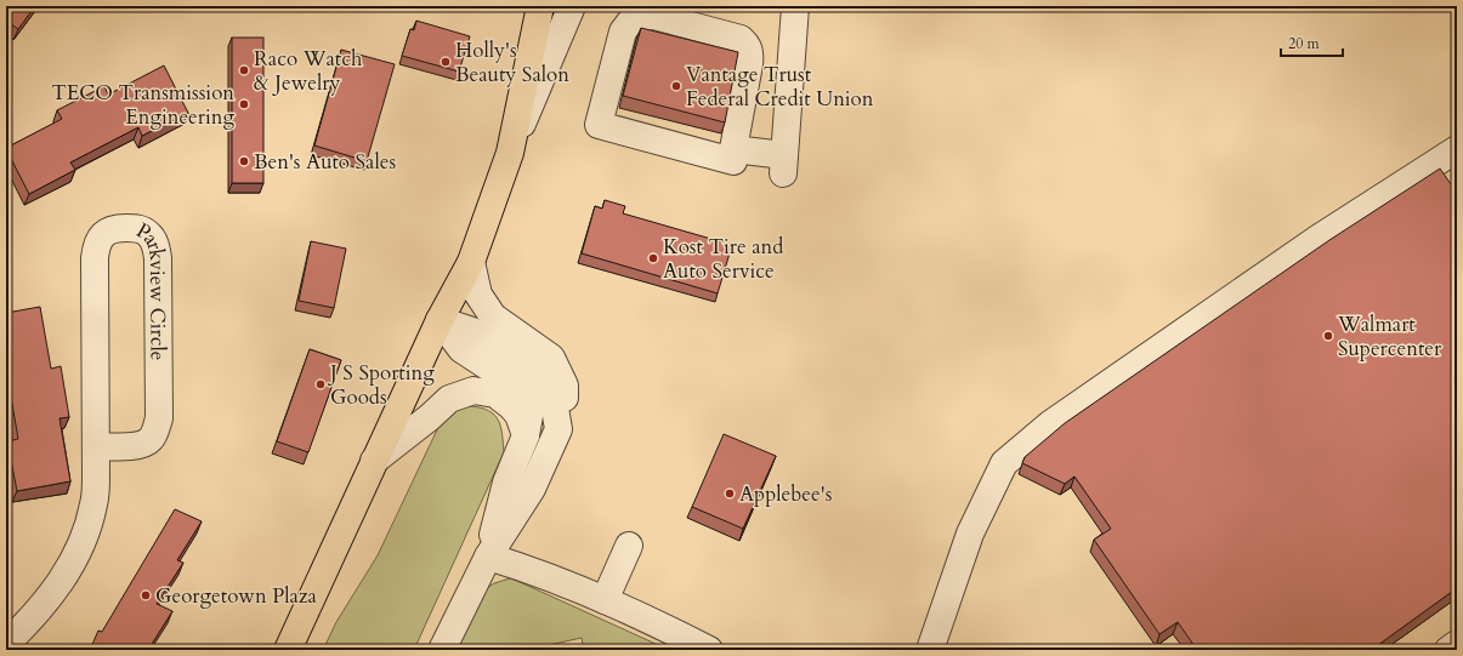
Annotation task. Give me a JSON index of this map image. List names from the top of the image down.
{
  "streets": {
    "street": ["Parkview Circle"]
  },
  "places": [
    "Holly's Beauty Salon",
    "Raco Watch & Jewelry",
    "Vantage Trust Federal Credit Union",
    "TECO Transmission Engineering",
    "Ben's Auto Sales",
    "Kost Tire and Auto Service",
    "Walmart Supercenter",
    "J S Sporting Goods",
    "Applebee's",
    "Georgetown Plaza"
  ],
  "scale_bar": "20 m"
}
